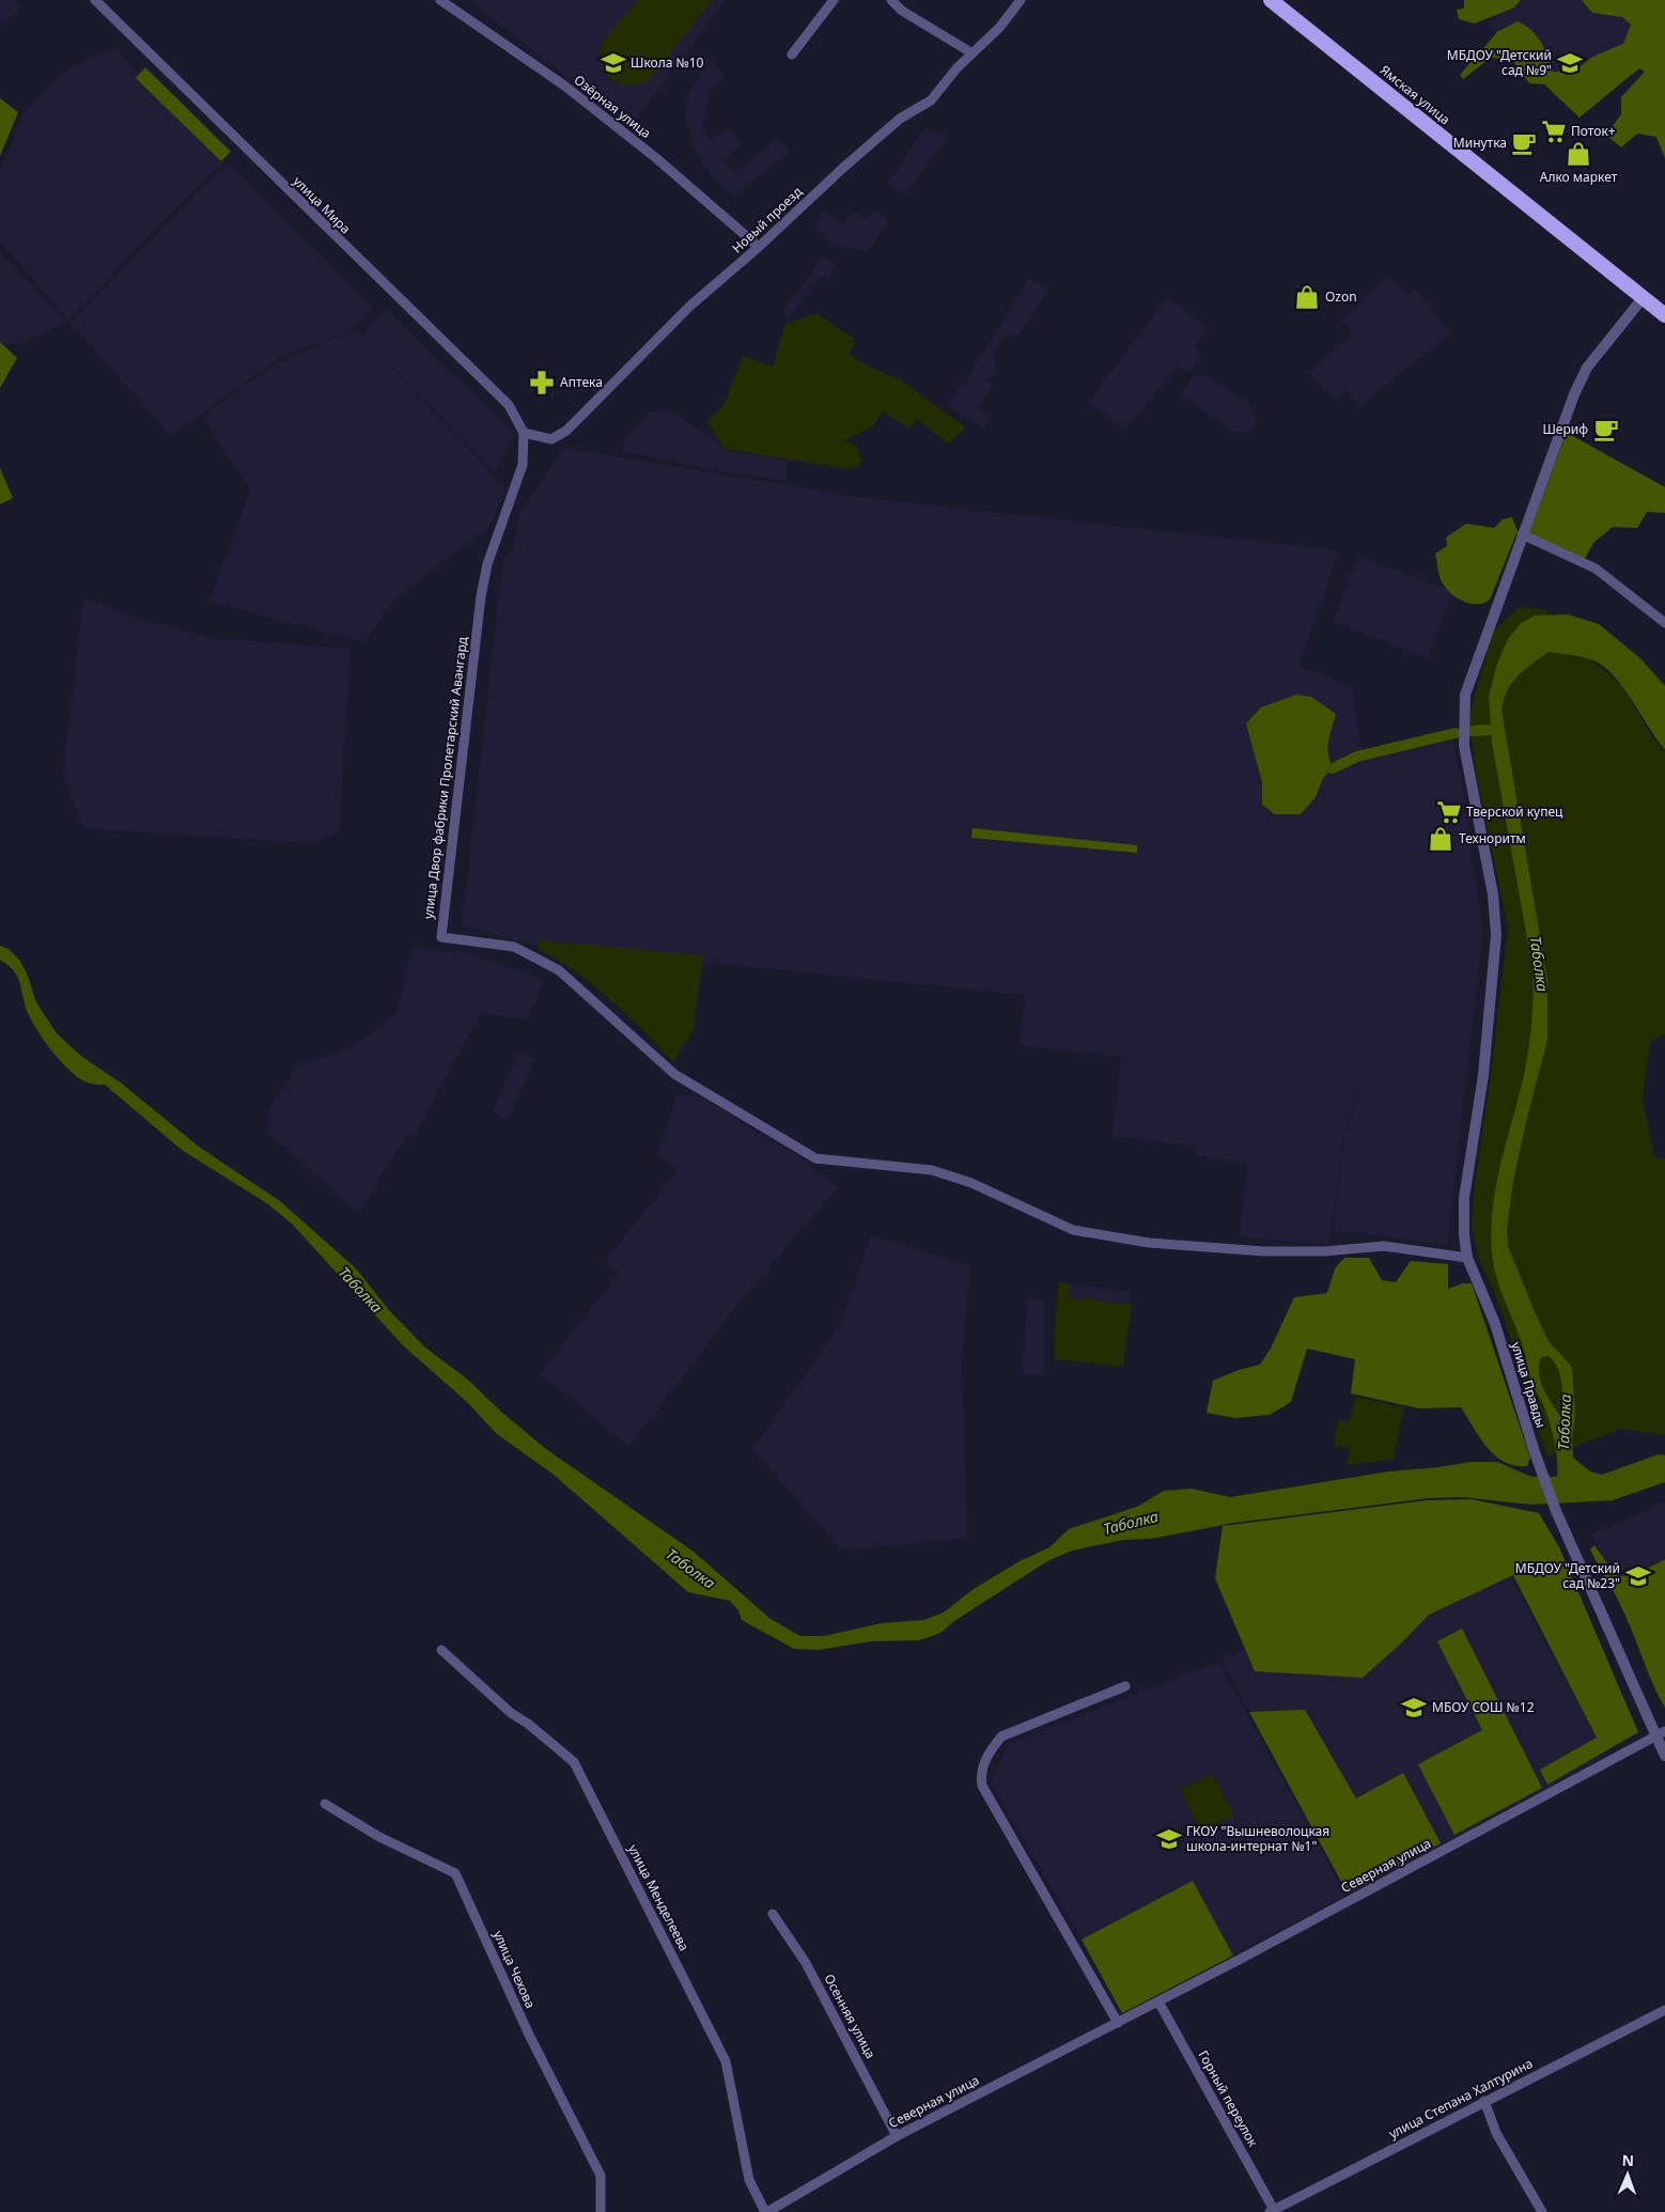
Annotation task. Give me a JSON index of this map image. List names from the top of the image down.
{
  "streets": {
    "highway": ["Ямская улица"],
    "street": [
      "Озёрная улица",
      "улица Мира",
      "Новый проезд",
      "улица Двор фабрики Пролетарский Авангард",
      "улица Правды",
      "Северная улица",
      "улица Менделеева",
      "улица Чехова",
      "Осенняя улица",
      "Горный переулок",
      "улица Степана Халтурина"
    ]
  },
  "crossings": [
    ["Озёрная улица", "Новый проезд"],
    ["улица Мира", "Новый проезд"],
    ["улица Мира", "улица Двор фабрики Пролетарский Авангард"],
    ["Новый проезд", "улица Двор фабрики Пролетарский Авангард"],
    ["улица Двор фабрики Пролетарский Авангард", "улица Правды"],
    ["улица Правды", "Северная улица"],
    ["Северная улица", "улица Менделеева"],
    ["Северная улица", "Осенняя улица"],
    ["Северная улица", "Горный переулок"],
    ["Горный переулок", "улица Степана Халтурина"]
  ],
  "water": ["Таболка"],
  "places": {
    "school or university": [
      "Школа №10",
      "МБДОУ \"Детский сад №9\"",
      "МБДОУ \"Детский сад №23\"",
      "МБОУ СОШ №12",
      "ГКОУ \"Вышневолоцкая школа-интернат №1\""
    ],
    "supermarket": ["Поток+", "Тверской купец"],
    "cafe": ["Минутка", "Шериф"],
    "shop": ["Алко маркет", "Ozon", "Техноритм"],
    "pharmacy": ["Аптека"]
  },
  "north": "top"
}
